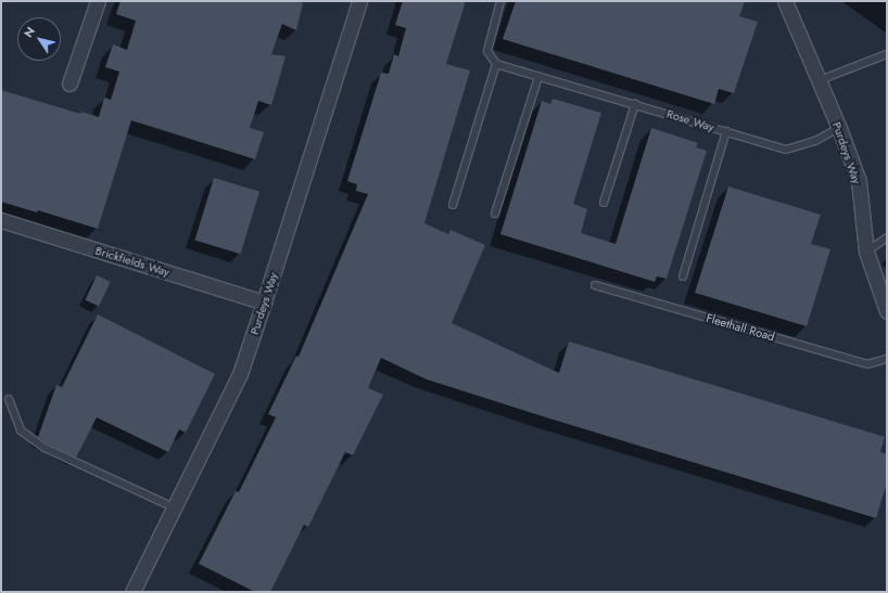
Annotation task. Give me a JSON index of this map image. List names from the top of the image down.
{
  "streets": {
    "street": ["Purdeys Way", "Brickfields Way"],
    "lane": ["Rose Way", "Fleethall Road"]
  },
  "crossings": [
    ["Rose Way", "Purdeys Way"],
    ["Purdeys Way", "Brickfields Way"]
  ],
  "north": "top left"
}
